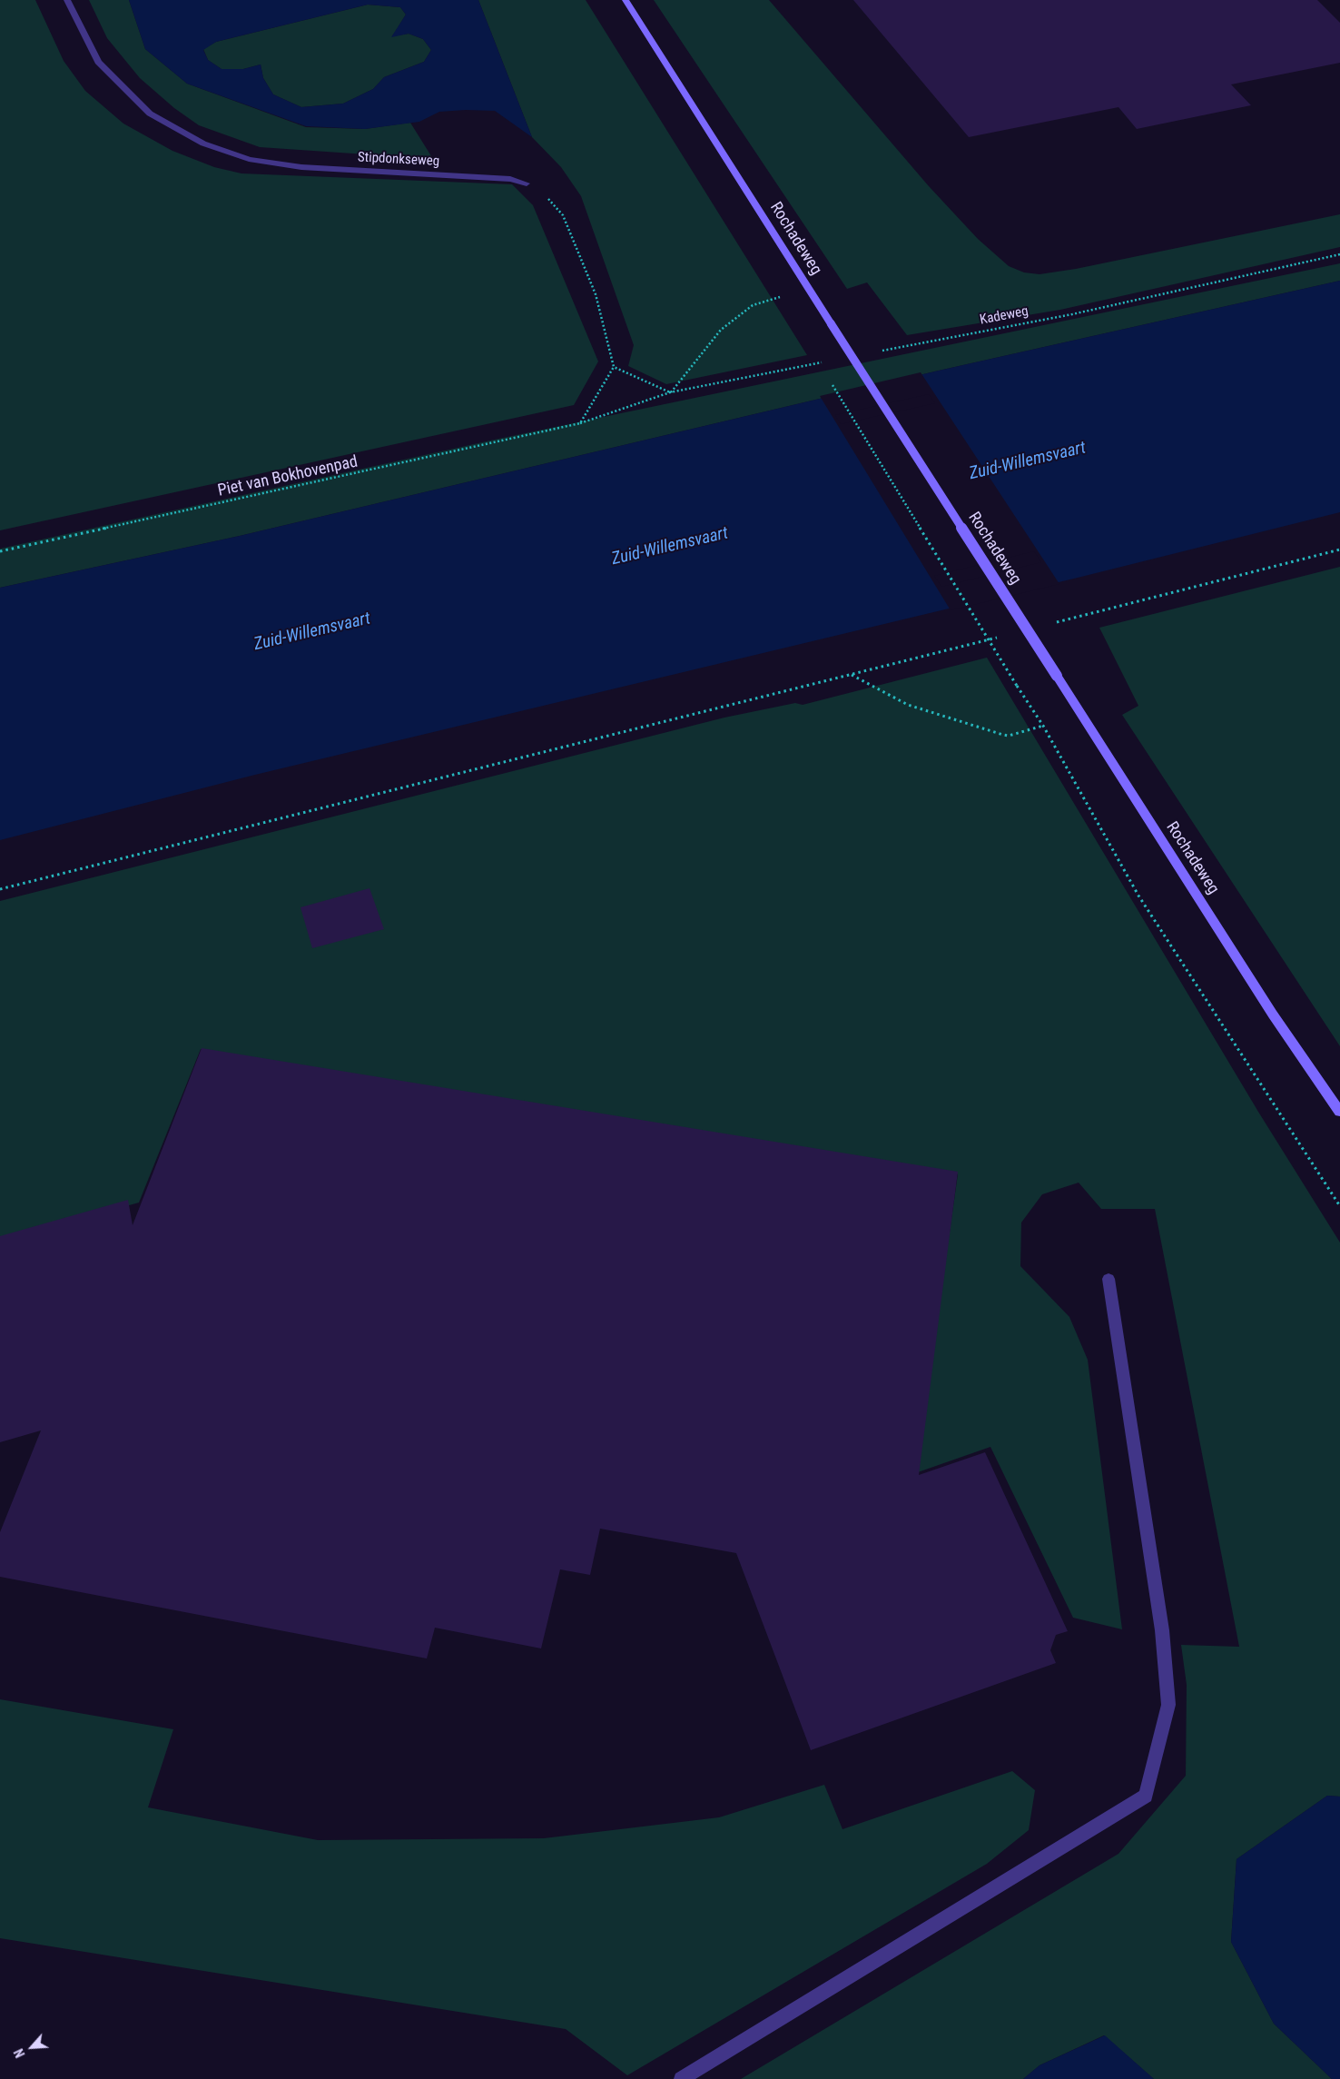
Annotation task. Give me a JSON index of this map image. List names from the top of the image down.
{
  "streets": {
    "main road": ["Rochadeweg"],
    "street": ["Stipdonkseweg"],
    "path": ["Kadeweg", "Piet van Bokhovenpad"]
  },
  "water": ["Zuid-Willemsvaart"],
  "north": "bottom left"
}
